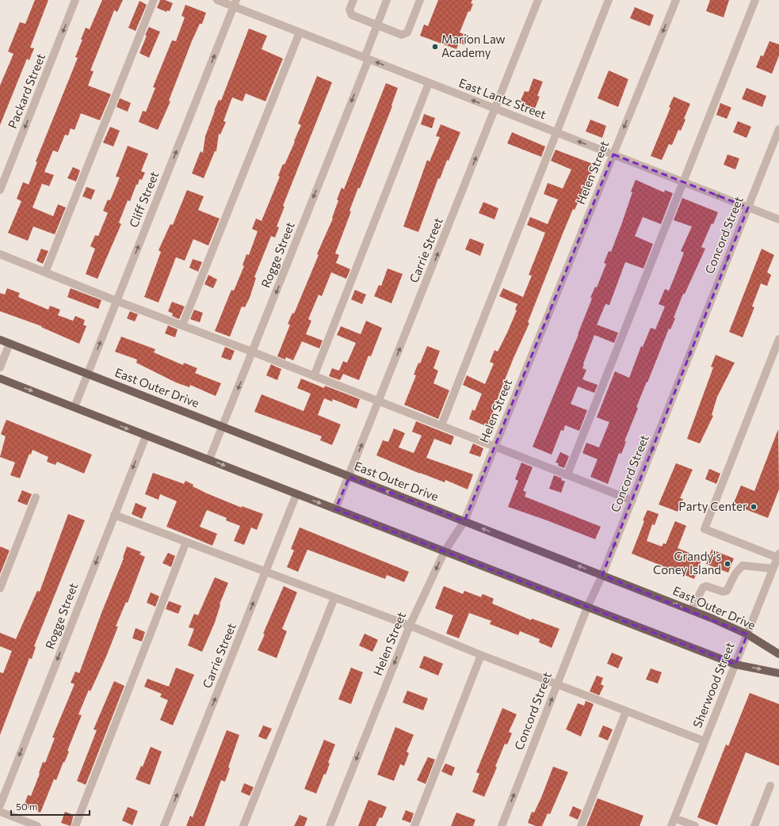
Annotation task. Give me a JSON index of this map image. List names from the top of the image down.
{
  "streets": {
    "main road": ["East Outer Drive"],
    "street": [
      "Packard Street",
      "East Lantz Street",
      "Helen Street",
      "Cliff Street",
      "Concord Street",
      "Carrie Street",
      "Rogge Street",
      "Sherwood Street"
    ]
  },
  "crossings": [
    ["East Lantz Street", "Helen Street"],
    ["East Lantz Street", "Cliff Street"],
    ["East Lantz Street", "Concord Street"],
    ["East Lantz Street", "Carrie Street"],
    ["East Lantz Street", "Rogge Street"],
    ["Helen Street", "East Outer Drive"],
    ["Cliff Street", "East Outer Drive"],
    ["Concord Street", "East Outer Drive"],
    ["Carrie Street", "East Outer Drive"],
    ["Rogge Street", "East Outer Drive"],
    ["East Outer Drive", "Sherwood Street"]
  ],
  "one_way": ["Packard Street", "East Lantz Street"],
  "places": ["Marion Law Academy", "Party Center", "Grandy's Coney Island"],
  "scale_bar": "50 m"
}
